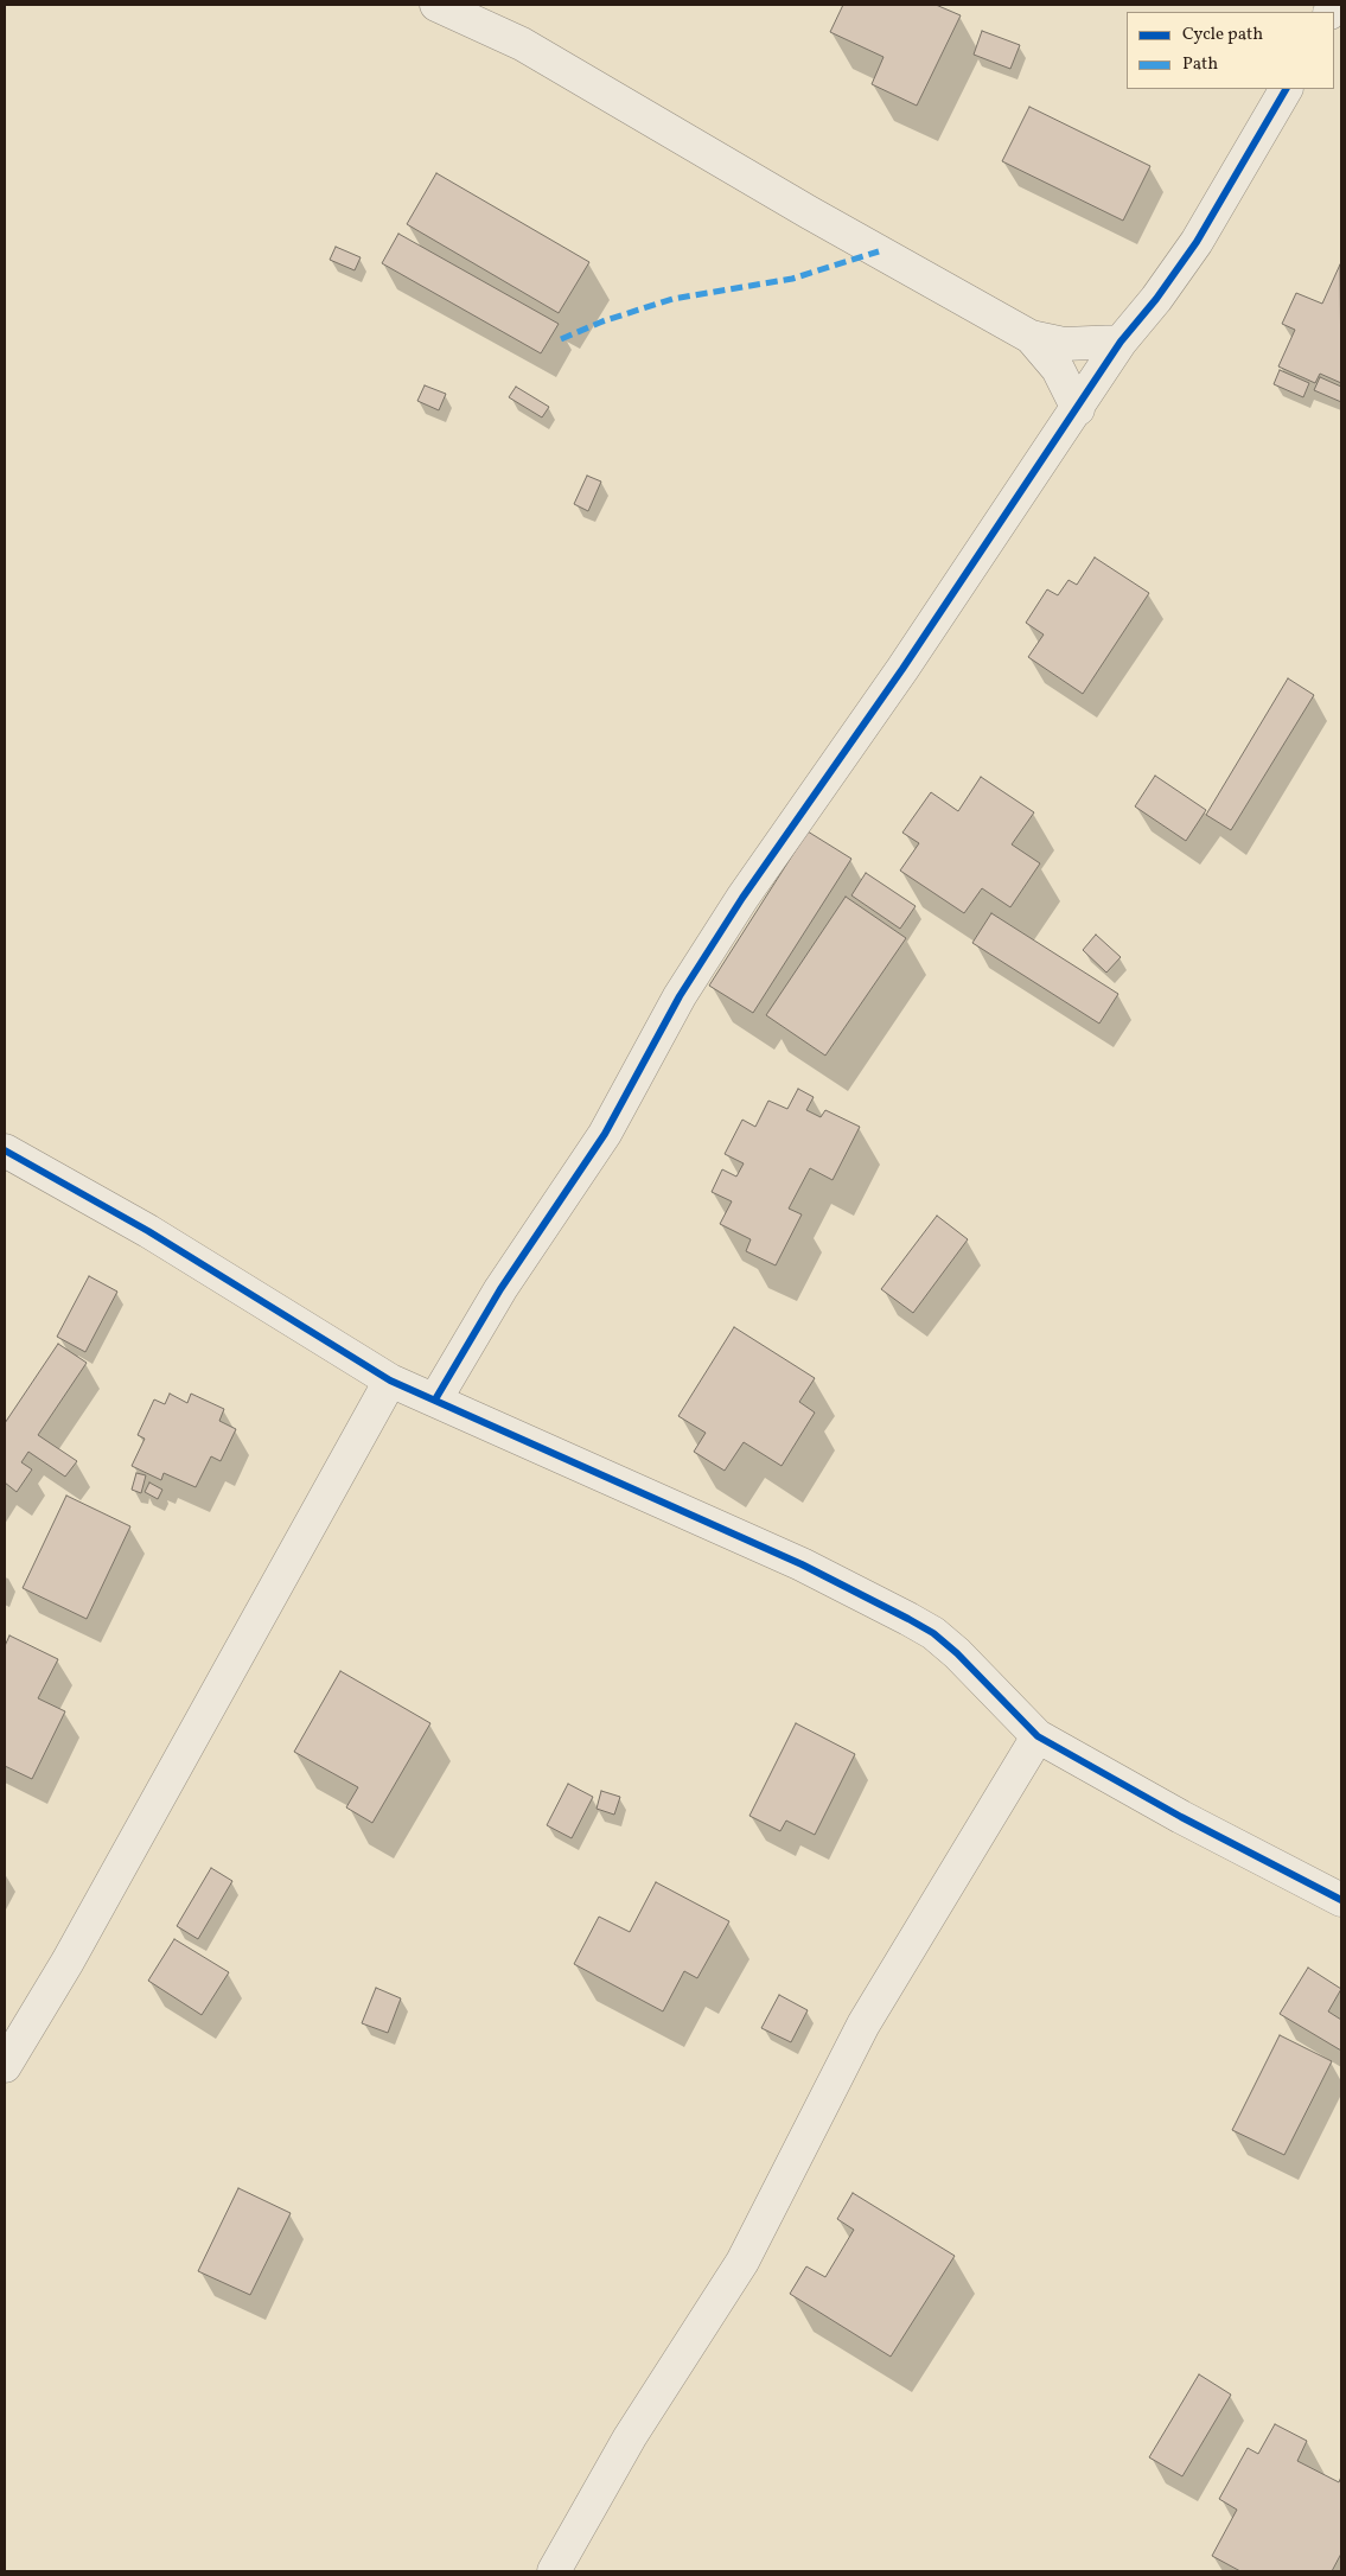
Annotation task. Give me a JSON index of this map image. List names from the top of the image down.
{
  "legend": ["Cycle path", "Path"]
}
